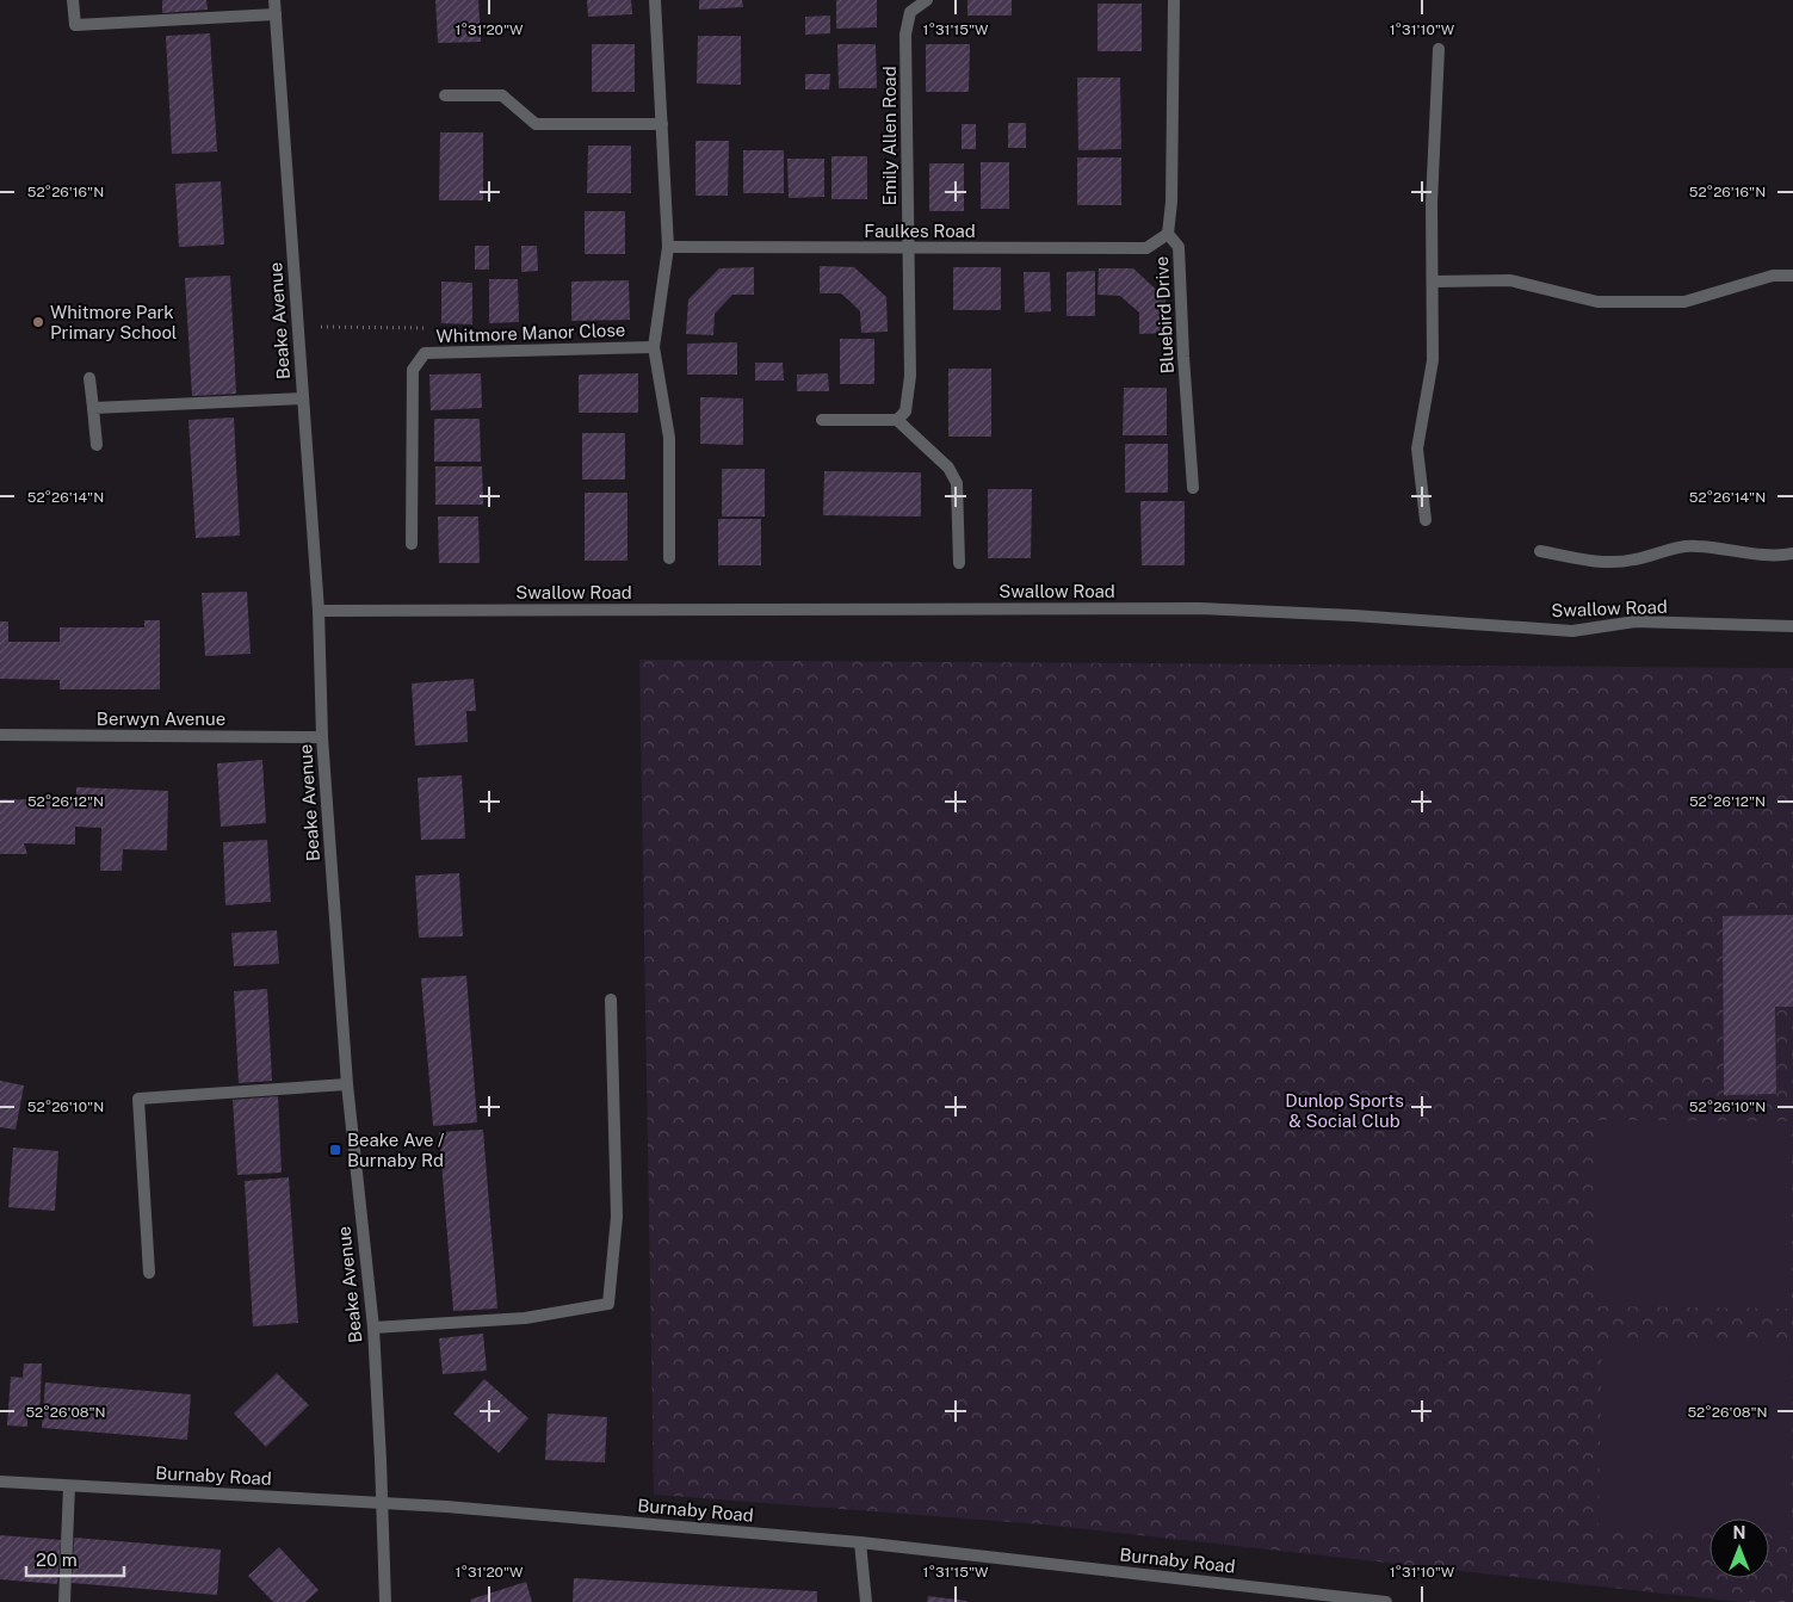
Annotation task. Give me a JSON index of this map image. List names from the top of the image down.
{
  "streets": {
    "street": [
      "Emily Allen Road",
      "Faulkes Road",
      "Bluebird Drive",
      "Beake Avenue",
      "Whitmore Manor Close",
      "Swallow Road",
      "Berwyn Avenue",
      "Burnaby Road"
    ]
  },
  "crossings": [
    ["Emily Allen Road", "Faulkes Road"],
    ["Faulkes Road", "Bluebird Drive"],
    ["Beake Avenue", "Swallow Road"],
    ["Beake Avenue", "Berwyn Avenue"],
    ["Beake Avenue", "Burnaby Road"]
  ],
  "parks": ["Dunlop Sports & Social Club"],
  "places": {
    "other": ["Whitmore Park Primary School"],
    "transit": ["Beake Ave / Burnaby Rd"]
  },
  "scale_bar": "20 m",
  "north": "top",
  "coordinates": [
    "1°31'20\"W",
    "1°31'15\"W",
    "1°31'10\"W",
    "52°26'16\"N",
    "52°26'14\"N",
    "52°26'12\"N",
    "52°26'10\"N",
    "52°26'08\"N"
  ]
}
